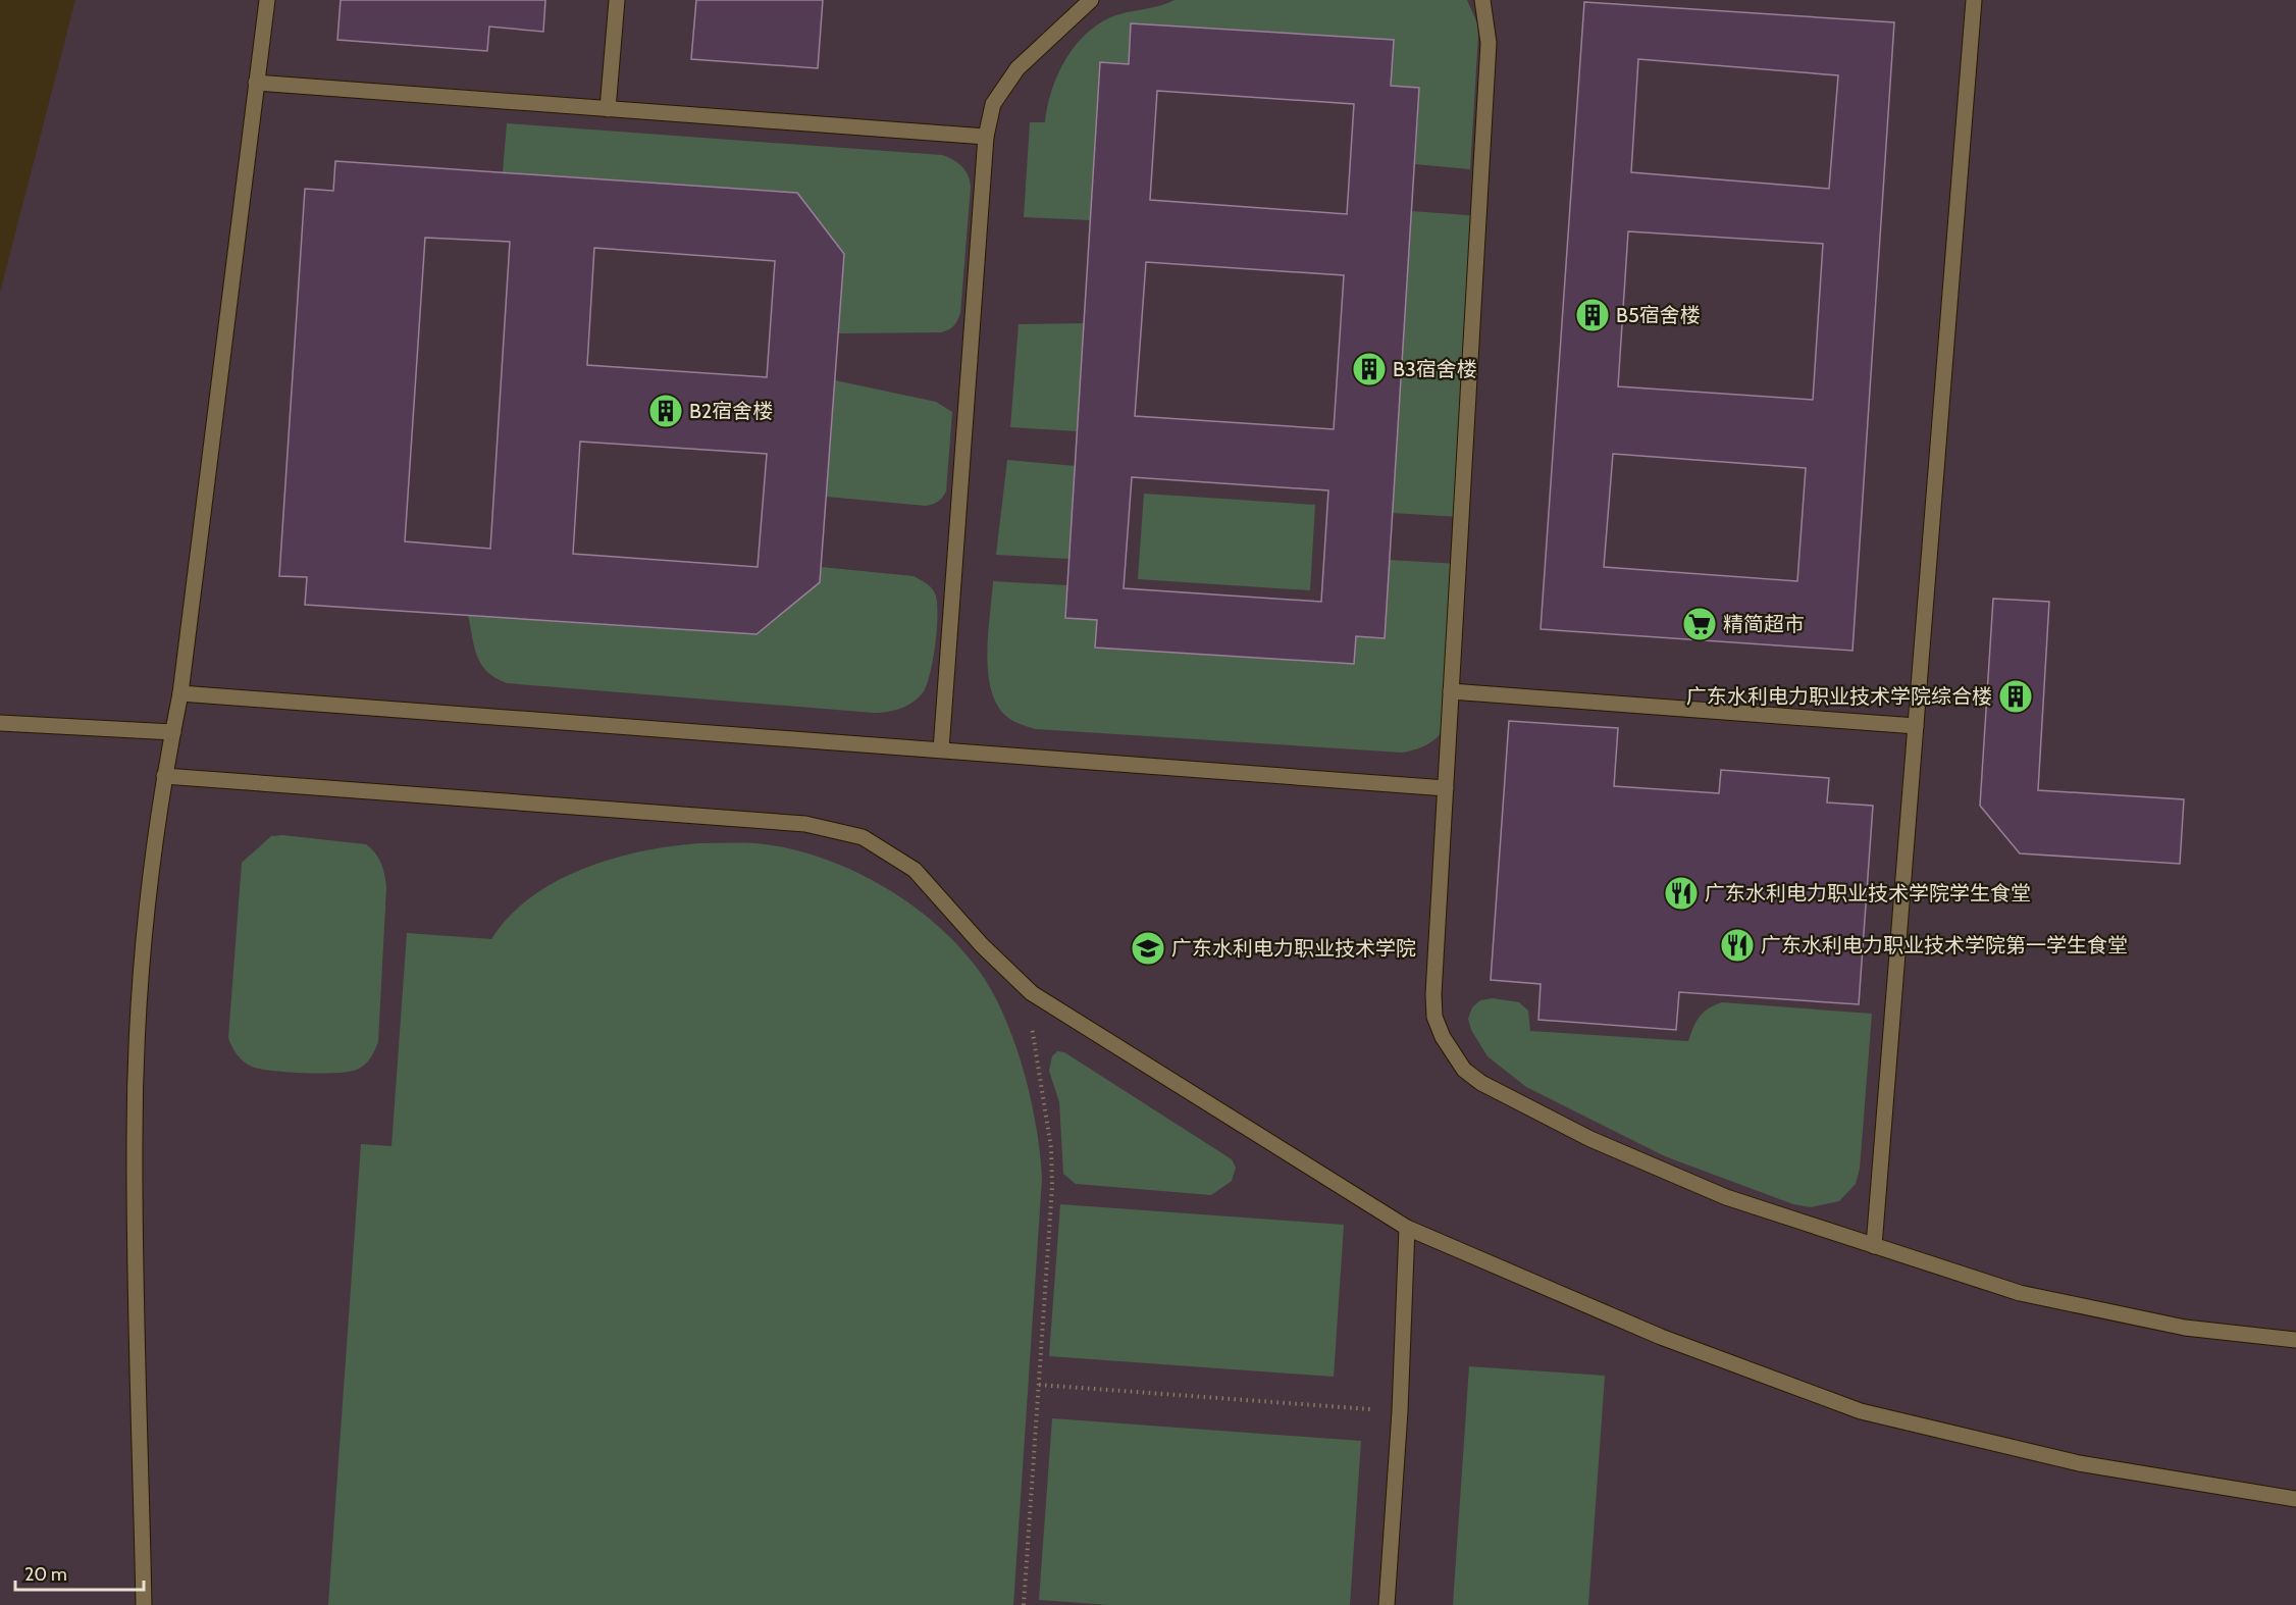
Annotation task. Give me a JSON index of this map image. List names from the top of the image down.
{
  "places": {
    "building": [
      "B5宿舍楼",
      "B3宿舍楼",
      "B2宿舍楼",
      "广东水利电力职业技术学院综合楼"
    ],
    "supermarket": ["精简超市"],
    "restaurant": ["广东水利电力职业技术学院学生食堂", "广东水利电力职业技术学院第一学生食堂"],
    "school or university": ["广东水利电力职业技术学院"]
  },
  "scale_bar": "20 m"
}
